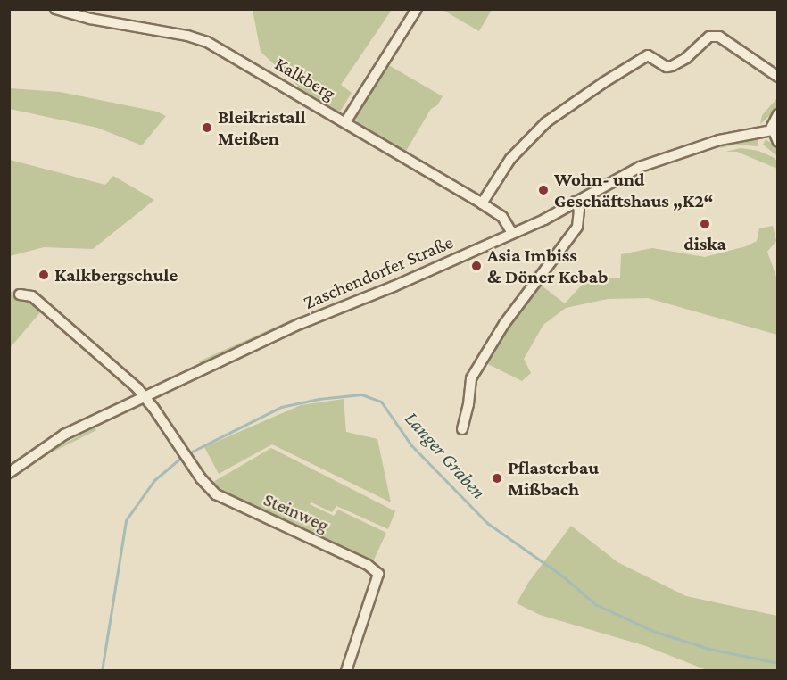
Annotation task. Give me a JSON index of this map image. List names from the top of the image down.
{
  "streets": {
    "street": ["Kalkberg", "Zaschendorfer Straße", "Steinweg"]
  },
  "crossings": [
    ["Kalkberg", "Zaschendorfer Straße"],
    ["Zaschendorfer Straße", "Steinweg"]
  ],
  "water": ["Langer Graben"],
  "places": [
    "Bleikristall Meißen",
    "Wohn- und Geschäftshaus „K2“",
    "diska",
    "Asia Imbiss & Döner Kebab",
    "Kalkbergschule",
    "Pflasterbau Mißbach"
  ]
}
